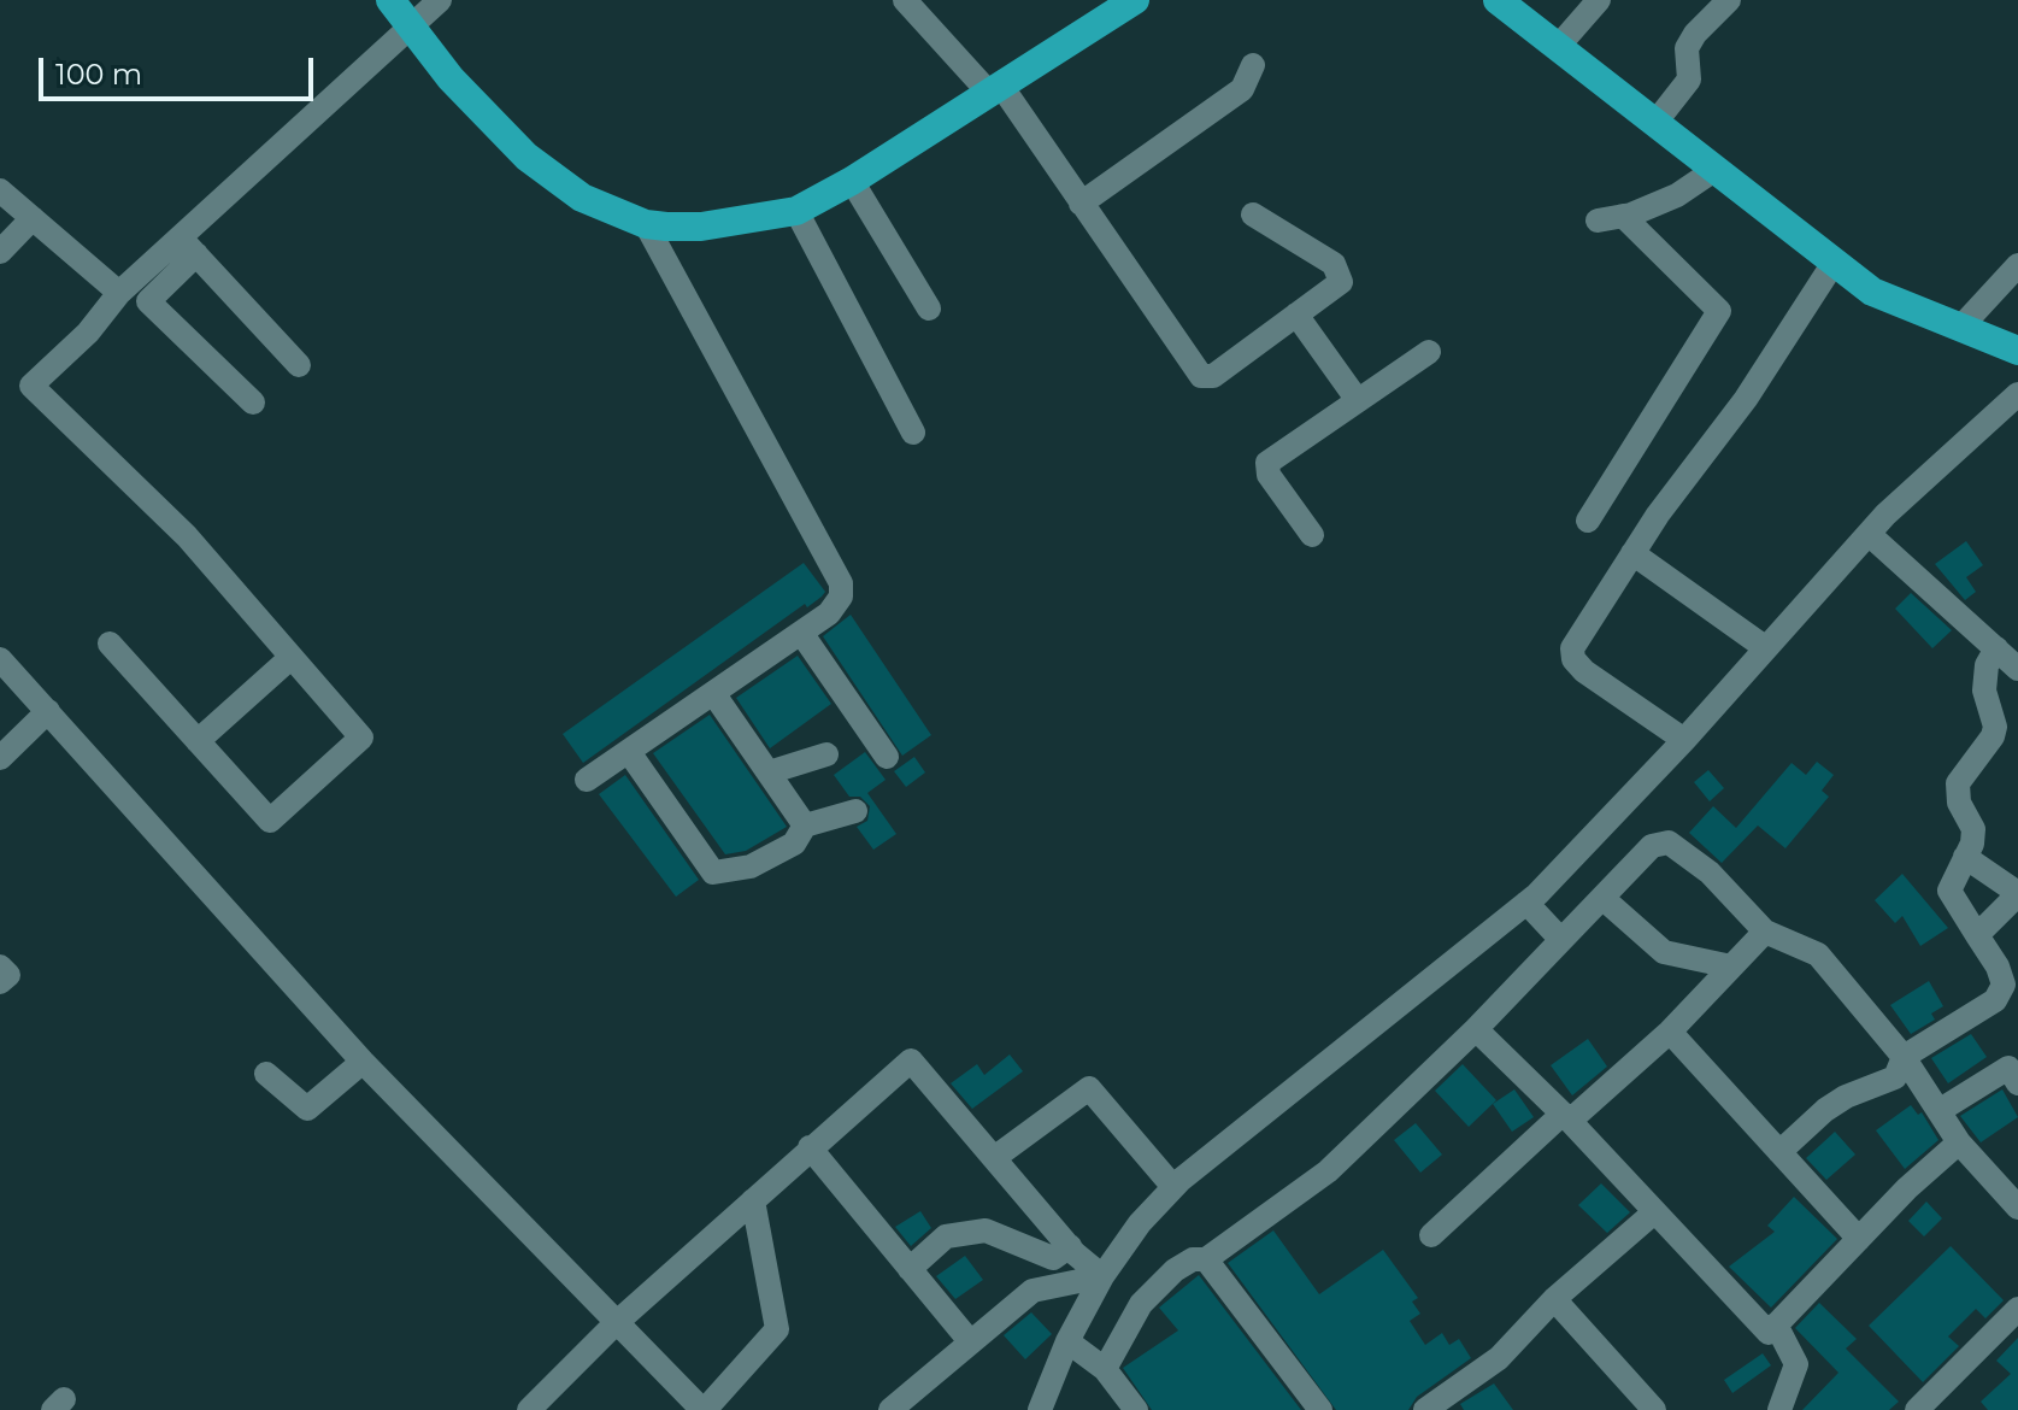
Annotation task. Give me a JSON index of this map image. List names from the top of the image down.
{
  "scale_bar": "100 m"
}
